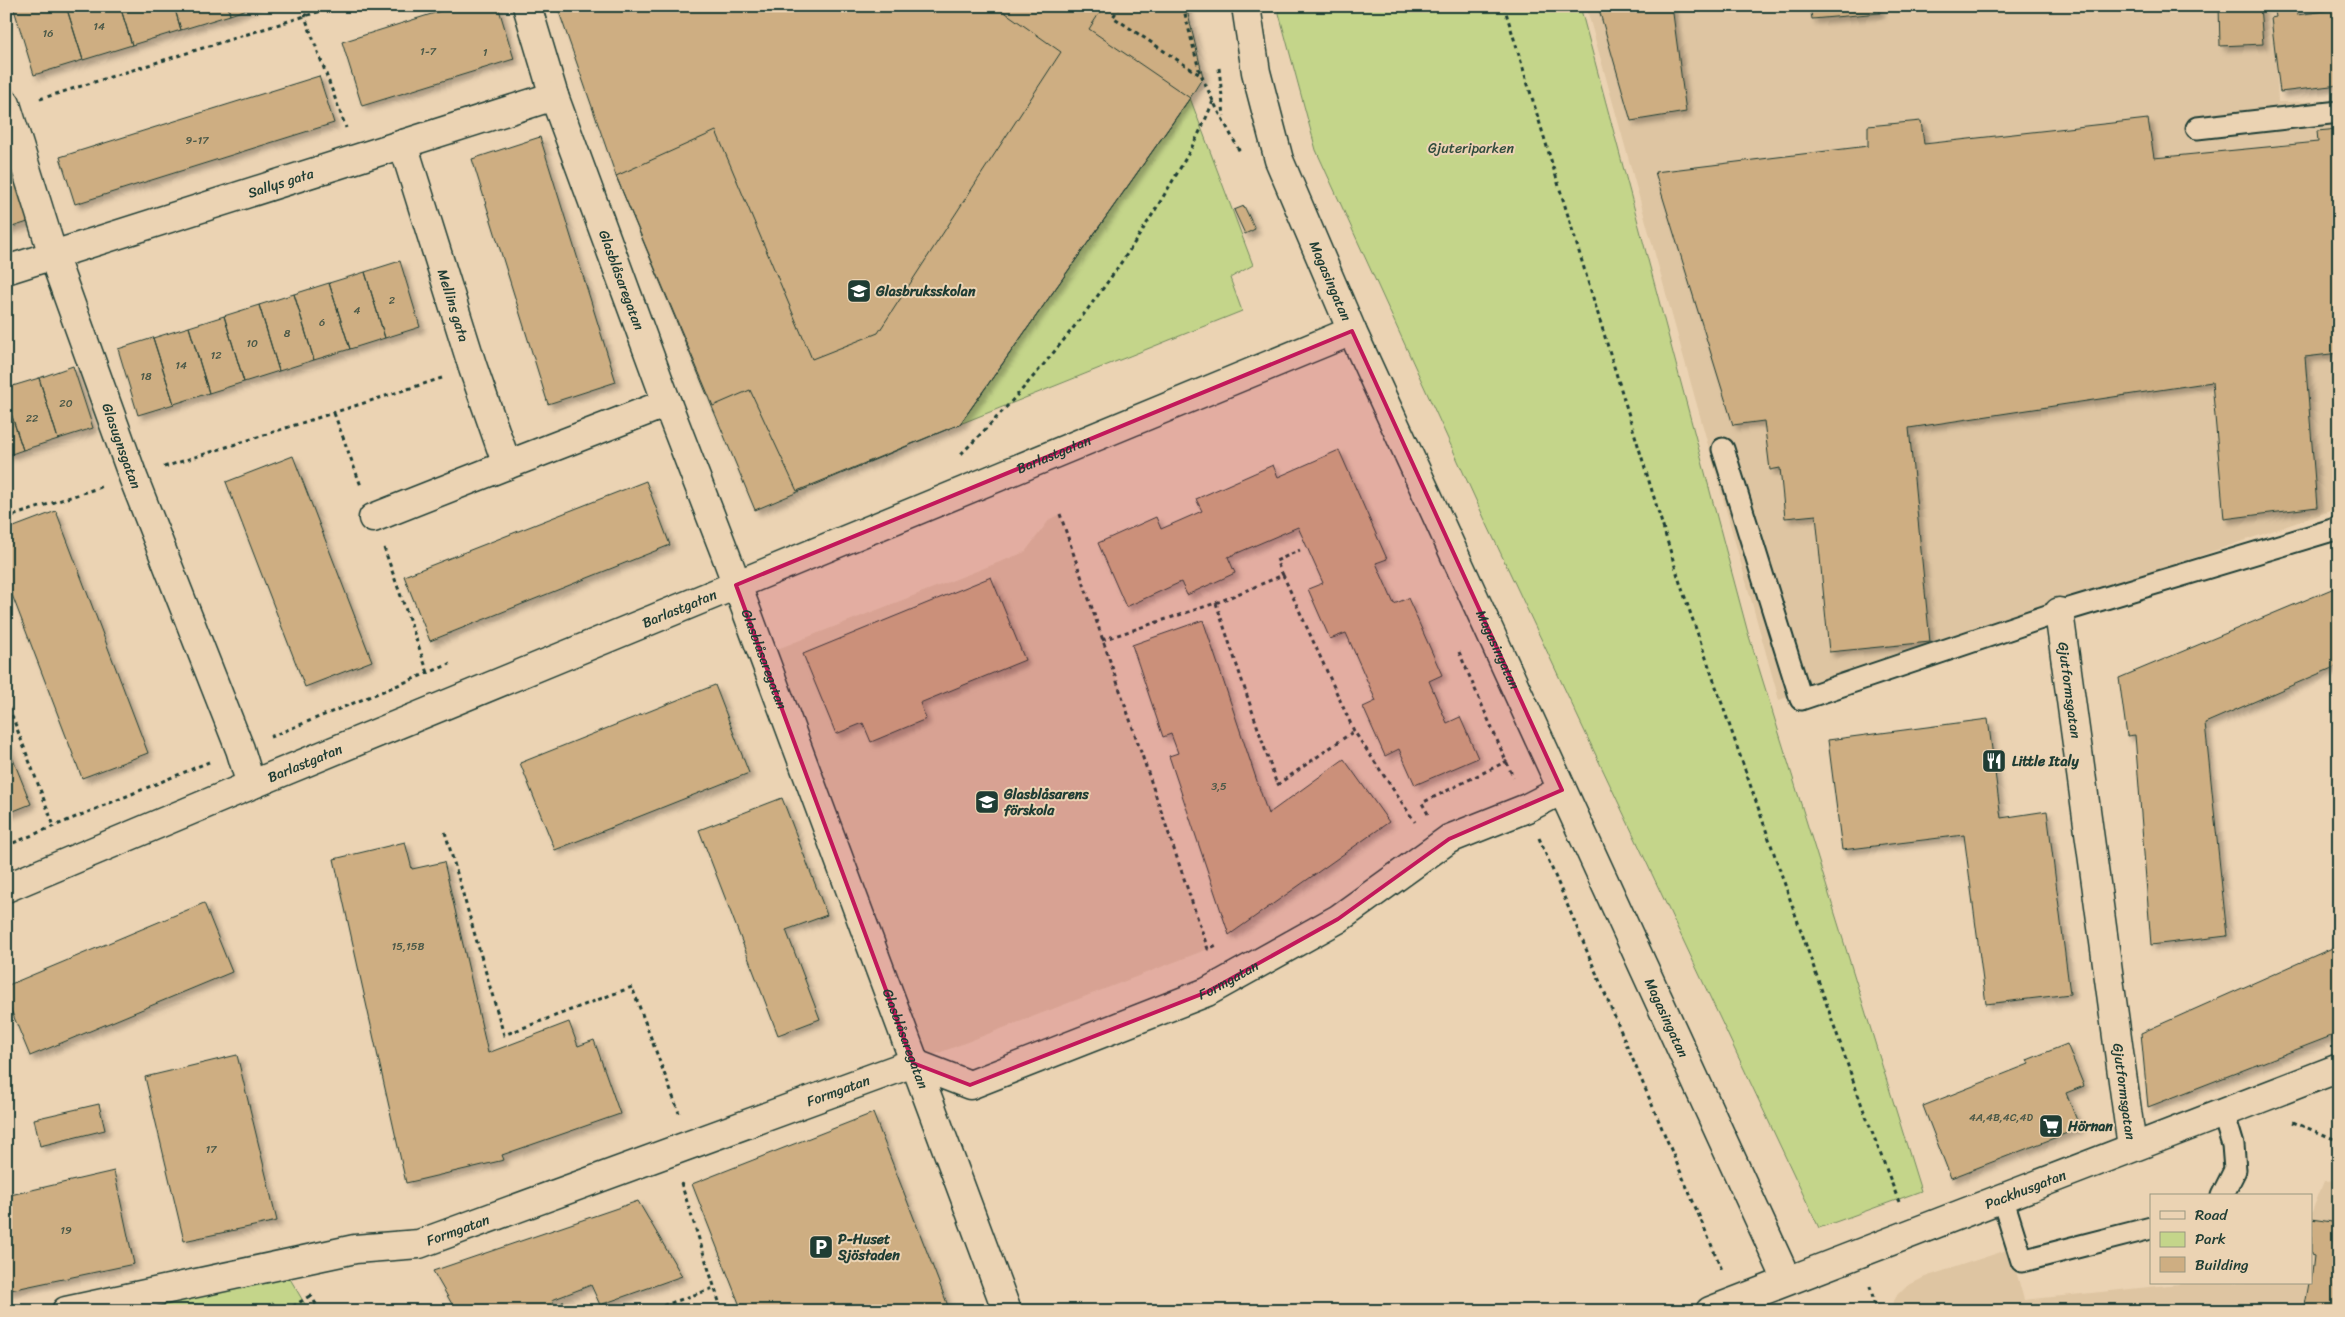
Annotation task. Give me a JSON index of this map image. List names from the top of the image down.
{
  "streets": {
    "street": [
      "Sallys gata",
      "Glasblåsaregatan",
      "Magasingatan",
      "Mellins gata",
      "Glasugnsgatan",
      "Barlastgatan",
      "Gjutformsgatan",
      "Formgatan",
      "Packhusgatan"
    ]
  },
  "crossings": [
    ["Sallys gata", "Glasblåsaregatan"],
    ["Sallys gata", "Mellins gata"],
    ["Sallys gata", "Glasugnsgatan"],
    ["Glasblåsaregatan", "Barlastgatan"],
    ["Glasblåsaregatan", "Formgatan"],
    ["Magasingatan", "Barlastgatan"],
    ["Magasingatan", "Formgatan"],
    ["Magasingatan", "Packhusgatan"],
    ["Glasugnsgatan", "Barlastgatan"],
    ["Gjutformsgatan", "Packhusgatan"]
  ],
  "parks": ["Gjuteriparken"],
  "places": {
    "school or university": ["Glasbruksskolan", "Glasblåsarens förskola"],
    "restaurant": ["Little Italy"],
    "supermarket": ["Hörnan"],
    "parking": ["P-Huset Sjöstaden"]
  },
  "house_numbers": [
    "14",
    "16",
    "1-7",
    "1",
    "9-17",
    "2",
    "4",
    "6",
    "8",
    "10",
    "12",
    "14",
    "18",
    "20",
    "22",
    "3,5",
    "15,15B",
    "4A,4B,4C,4D",
    "17",
    "19"
  ],
  "legend": ["Road", "Park", "Building"]
}
